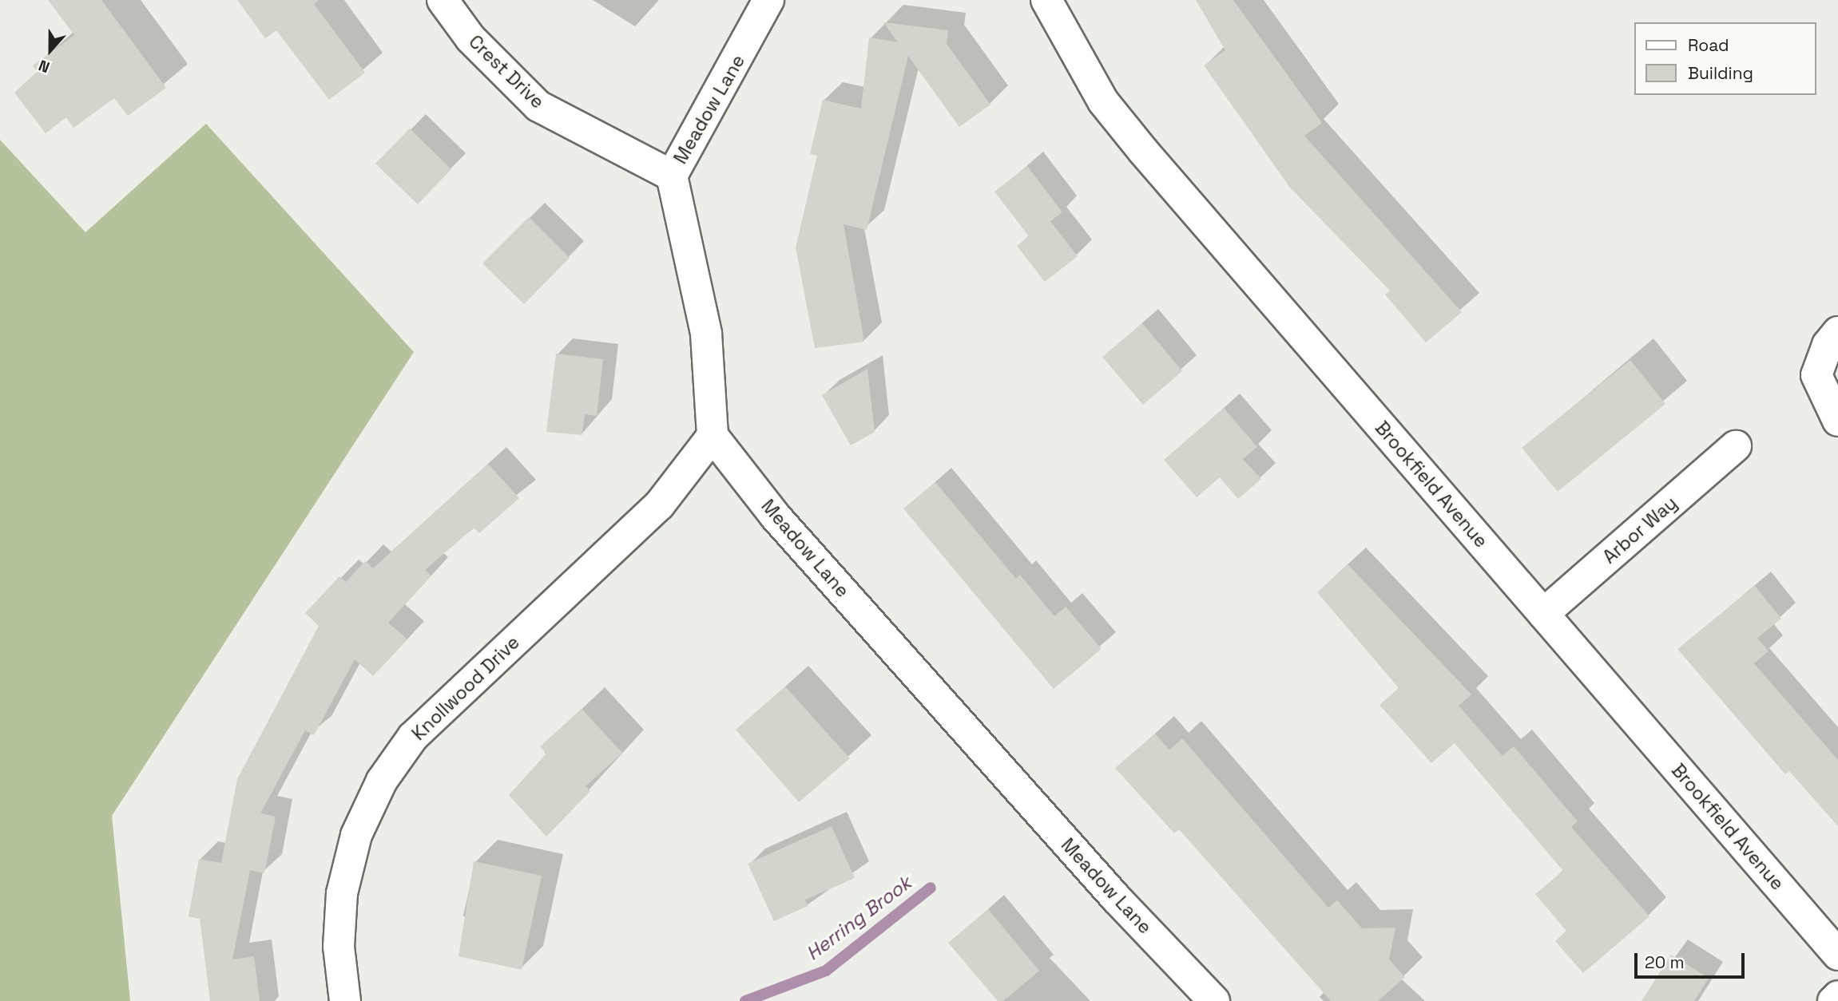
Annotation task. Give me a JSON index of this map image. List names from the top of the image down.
{
  "streets": {
    "street": [
      "Crest Drive",
      "Meadow Lane",
      "Brookfield Avenue",
      "Arbor Way",
      "Knollwood Drive"
    ]
  },
  "crossings": [
    ["Crest Drive", "Meadow Lane"],
    ["Meadow Lane", "Knollwood Drive"],
    ["Brookfield Avenue", "Arbor Way"]
  ],
  "water": ["Herring Brook"],
  "legend": ["Road", "Building"],
  "scale_bar": "20 m",
  "north": "bottom"
}
